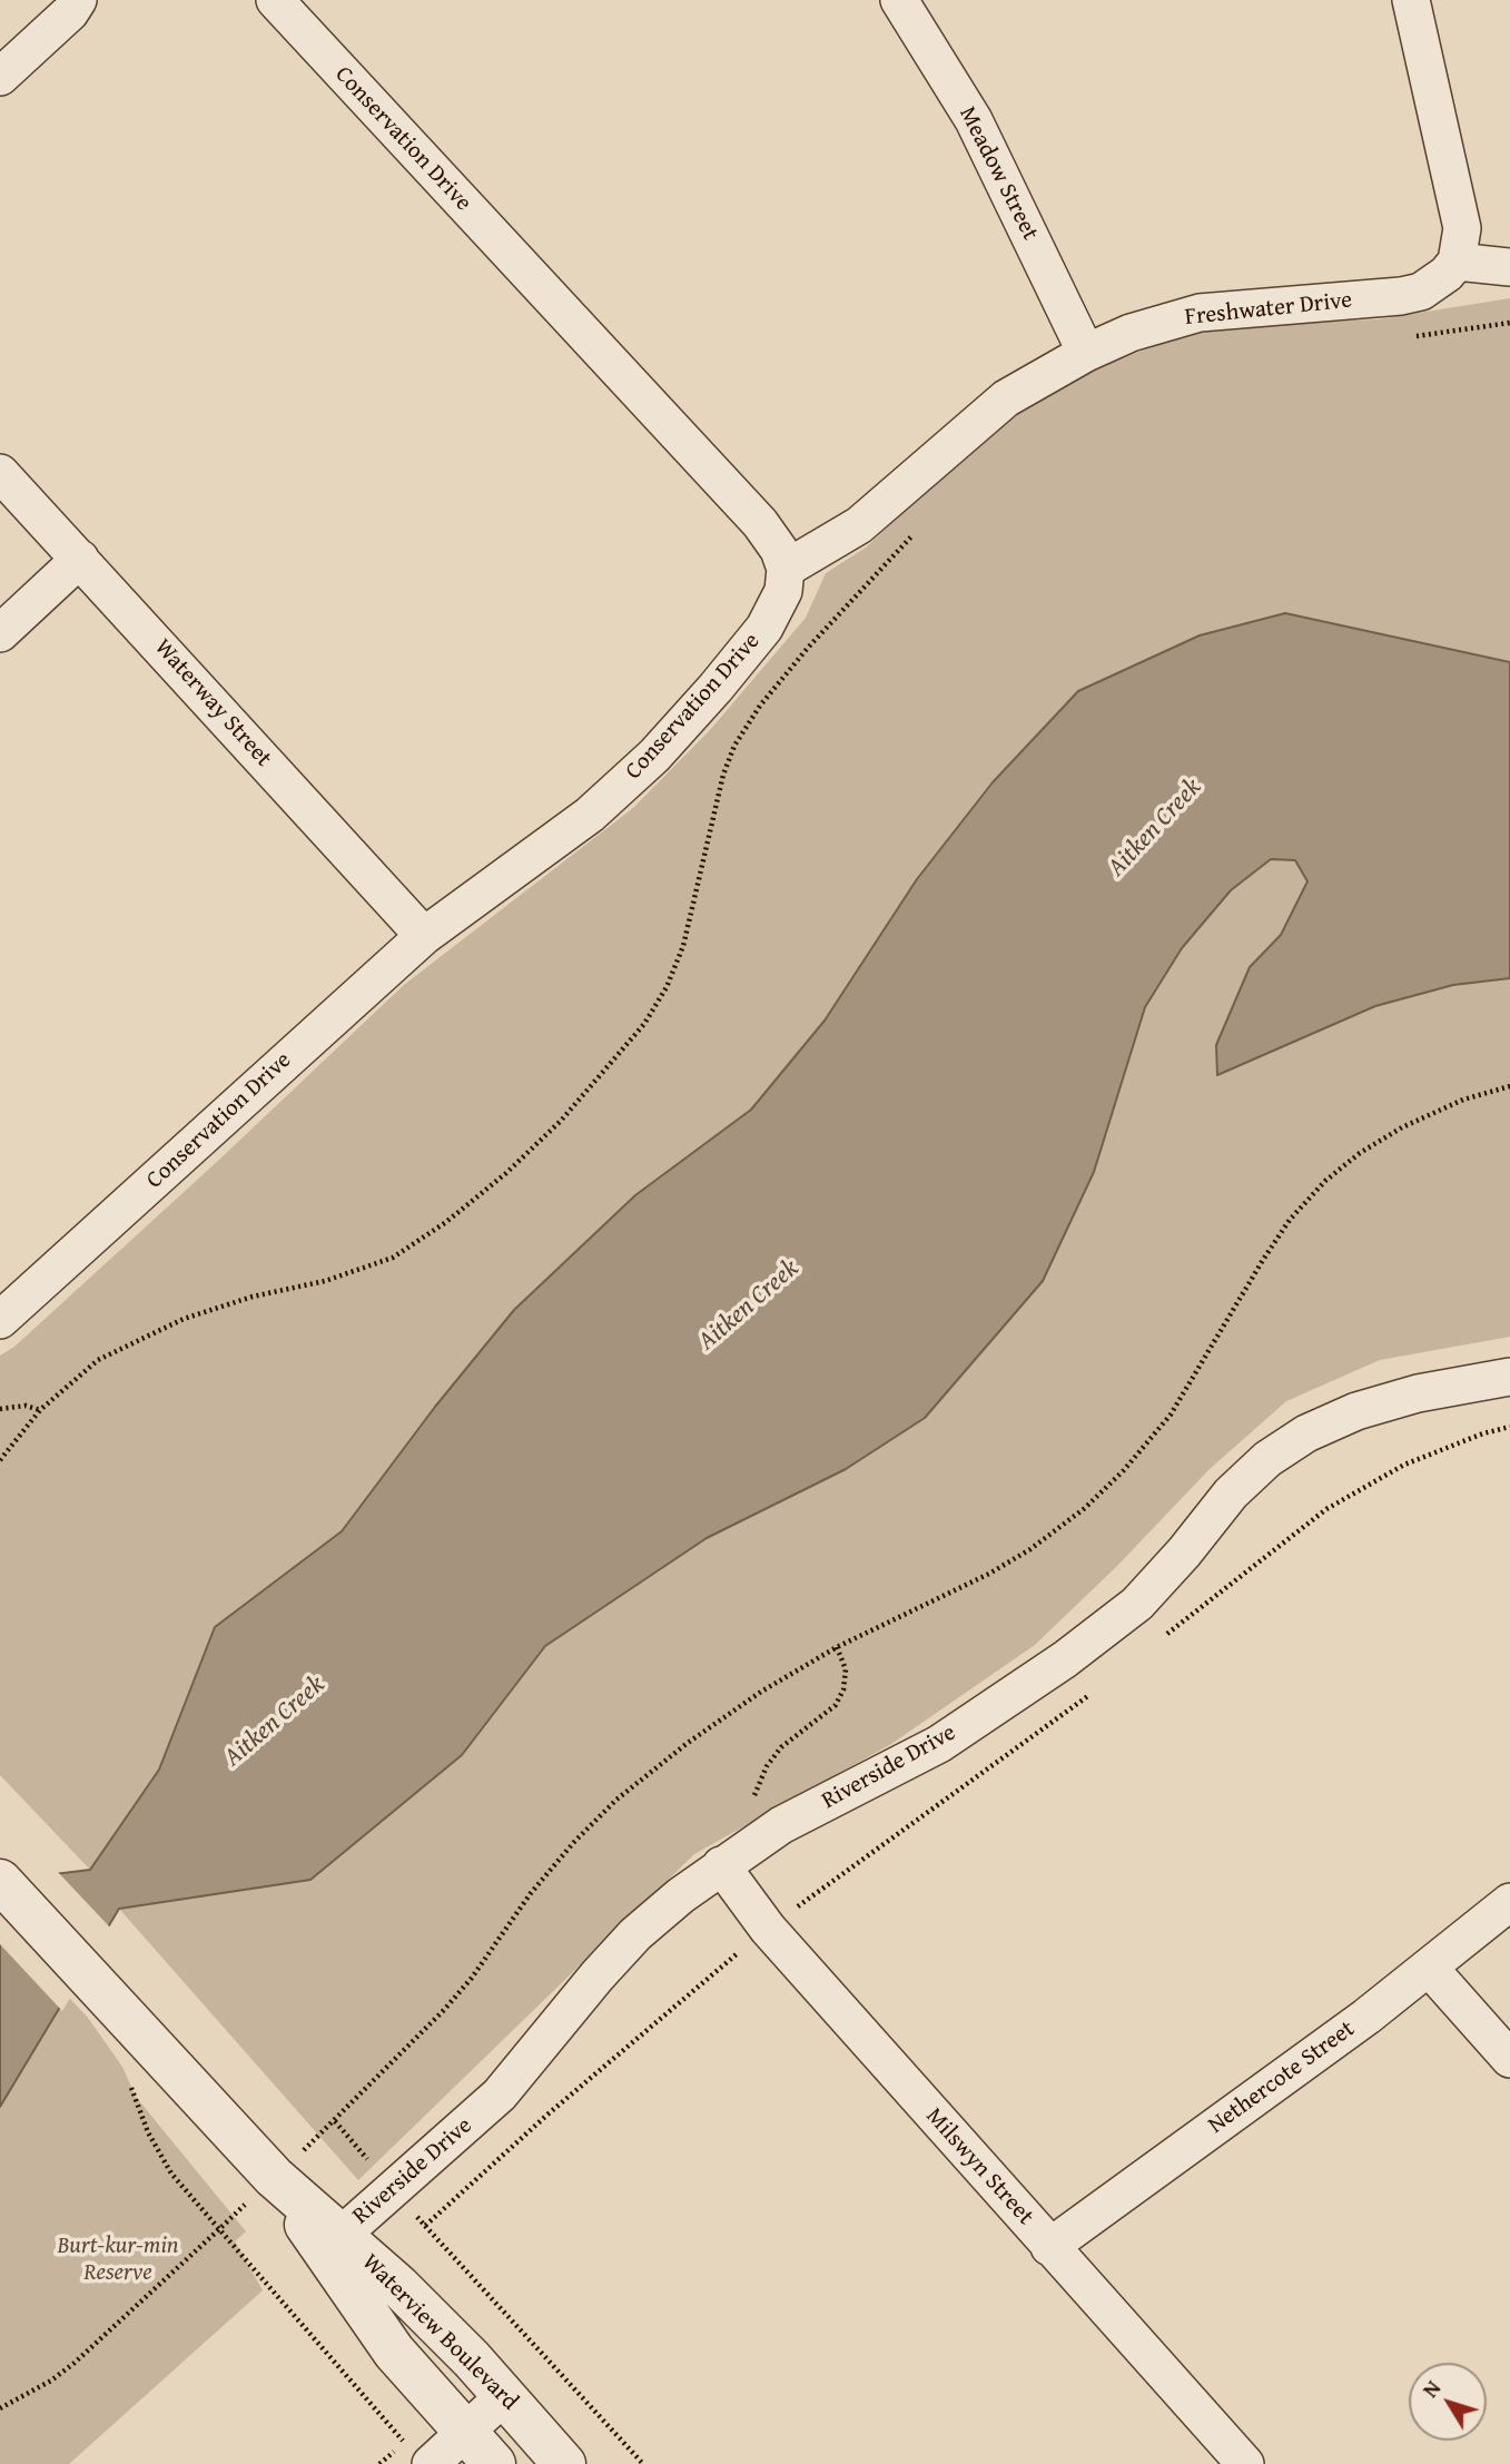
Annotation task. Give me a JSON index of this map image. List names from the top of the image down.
{
  "streets": {
    "street": [
      "Conservation Drive",
      "Meadow Street",
      "Freshwater Drive",
      "Waterway Street",
      "Riverside Drive",
      "Nethercote Street",
      "Milswyn Street",
      "Waterview Boulevard"
    ]
  },
  "crossings": [
    ["Conservation Drive", "Freshwater Drive"],
    ["Conservation Drive", "Waterway Street"],
    ["Meadow Street", "Freshwater Drive"],
    ["Riverside Drive", "Milswyn Street"],
    ["Riverside Drive", "Waterview Boulevard"],
    ["Nethercote Street", "Milswyn Street"]
  ],
  "water": ["Aitken Creek"],
  "parks": ["Burt-kur-min Reserve"],
  "north": "top left"
}
